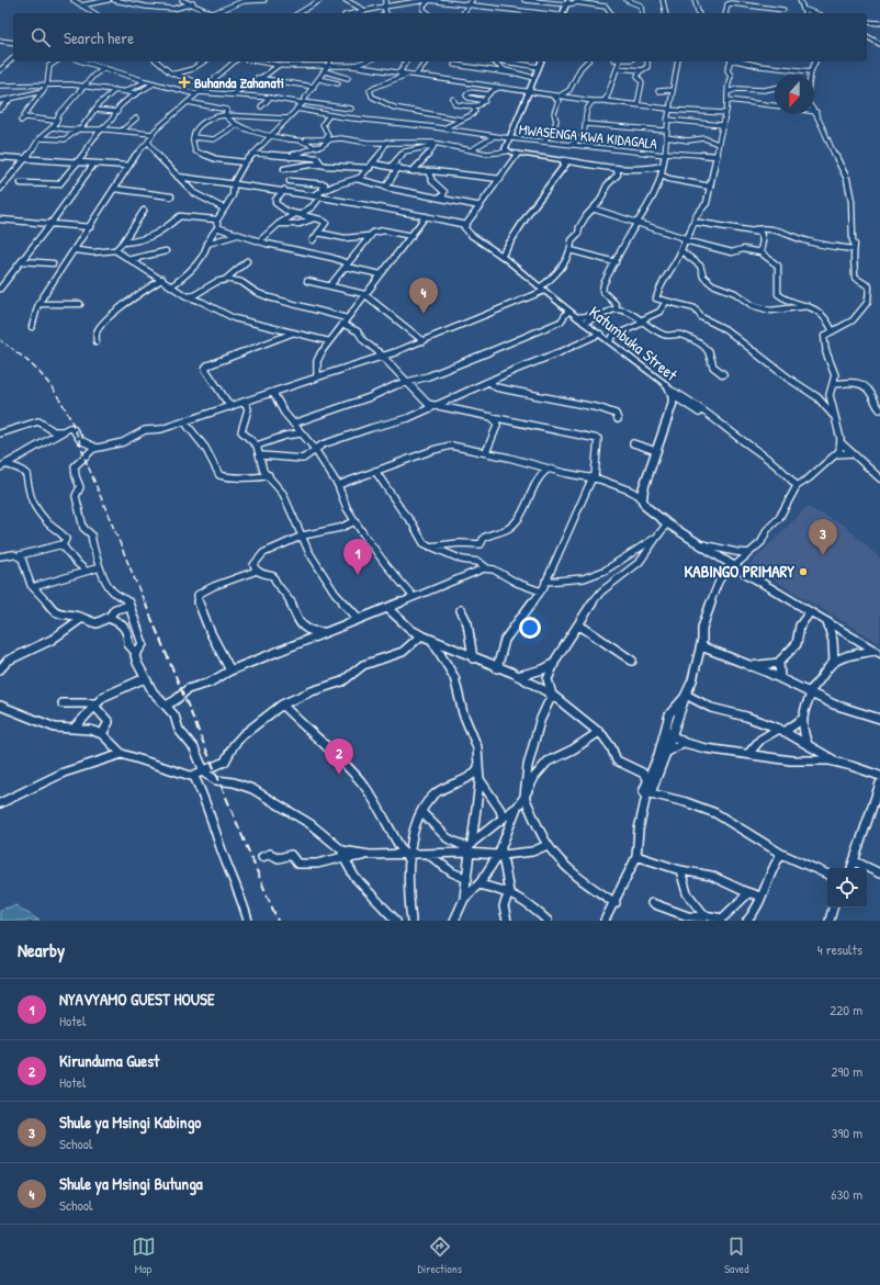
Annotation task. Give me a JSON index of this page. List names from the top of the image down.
{
  "streets": {
    "main road": ["Katumbuka Street"],
    "street": ["MWASENGA KWA KIDAGALA"]
  },
  "places": {
    "health": ["Buhanda Zahanati"],
    "other": ["KABINGO PRIMARY"]
  },
  "north": "bottom",
  "page": {
    "search": "Search here",
    "pins": [
      "4",
      "3",
      "1",
      "2"
    ],
    "heading": ["Nearby", "4 results"],
    "list": [
      {
        "mark": "1",
        "name": "NYAVYAMO GUEST HOUSE",
        "note": "Hotel",
        "value": "220 m"
      },
      {
        "mark": "2",
        "name": "Kirunduma Guest",
        "note": "Hotel",
        "value": "290 m"
      },
      {
        "mark": "3",
        "name": "Shule ya Msingi Kabingo",
        "note": "School",
        "value": "390 m"
      },
      {
        "mark": "4",
        "name": "Shule ya Msingi Butunga",
        "note": "School",
        "value": "630 m"
      }
    ],
    "nav": ["Map", "Directions", "Saved"]
  }
}
